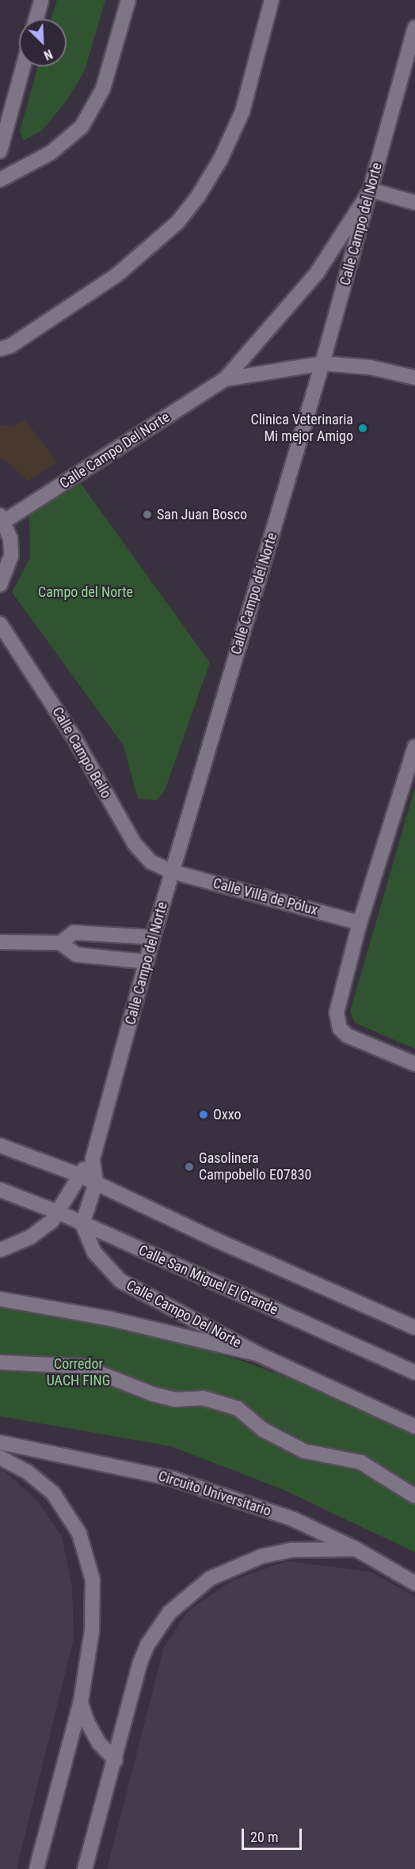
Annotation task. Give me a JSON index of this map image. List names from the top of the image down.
{
  "streets": {
    "street": [
      "Calle Campo del Norte",
      "Calle Campo Del Norte",
      "Calle Campo Bello",
      "Calle Villa de Pólux",
      "Calle San Miguel El Grande",
      "Circuito Universitario"
    ]
  },
  "crossings": [
    ["Calle Campo del Norte", "Calle Campo Del Norte"],
    ["Calle Campo del Norte", "Calle Campo Bello"],
    ["Calle Campo del Norte", "Calle Villa de Pólux"],
    ["Calle Campo del Norte", "Calle San Miguel El Grande"],
    ["Calle Campo Del Norte", "Calle San Miguel El Grande"],
    ["Calle Campo Bello", "Calle Villa de Pólux"]
  ],
  "parks": ["Campo del Norte", "Corredor UACH FING"],
  "places": [
    "Clinica Veterinaria Mi mejor Amigo",
    "San Juan Bosco",
    "Oxxo",
    "Gasolinera Campobello E07830"
  ],
  "scale_bar": "20 m",
  "north": "bottom right"
}
